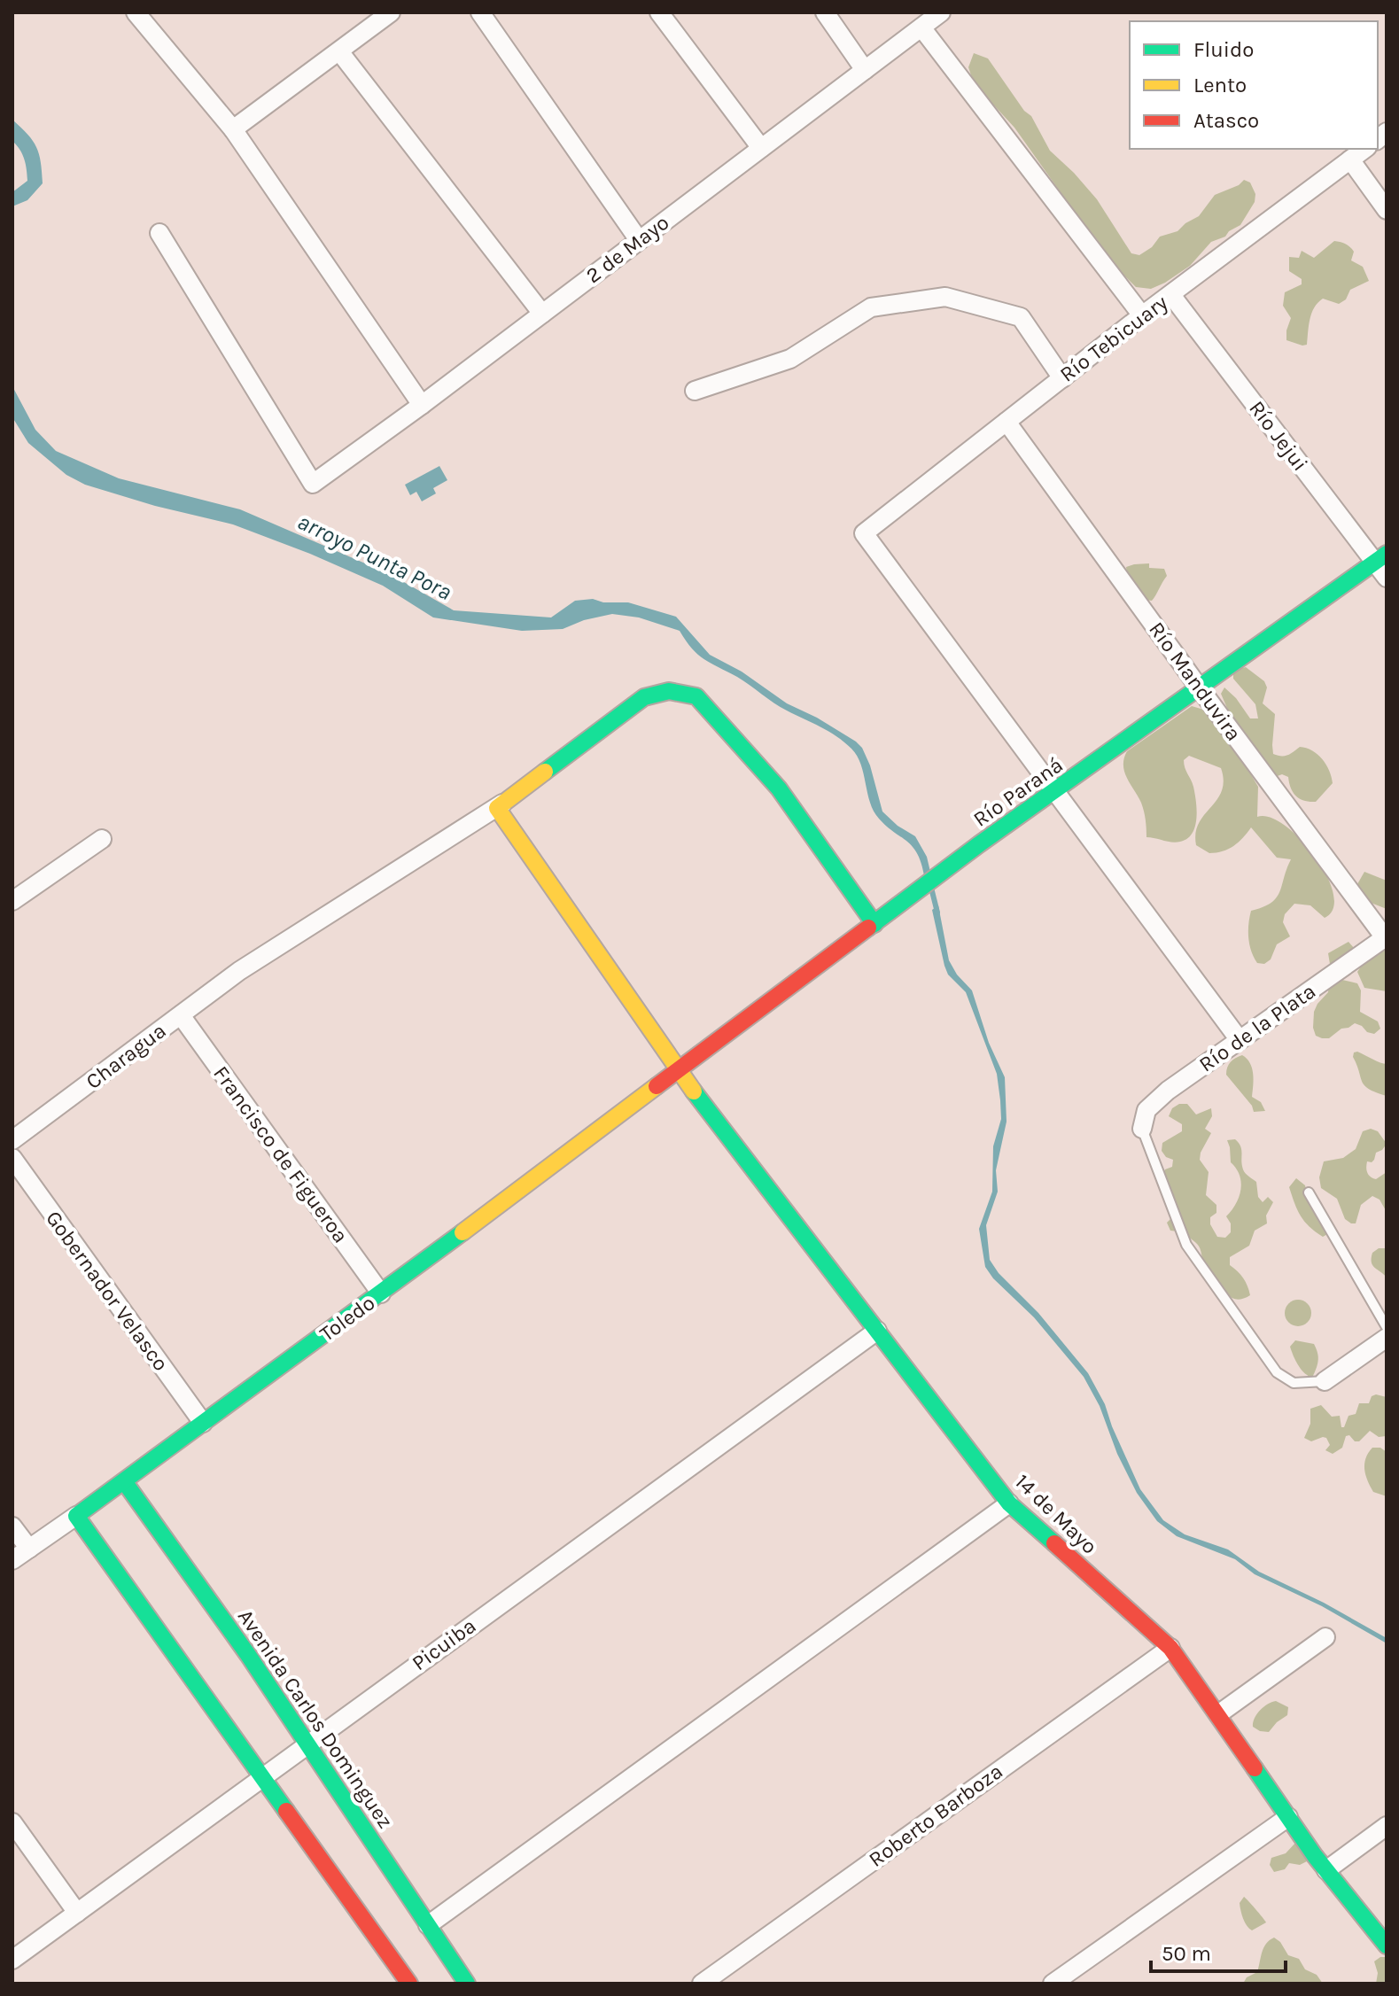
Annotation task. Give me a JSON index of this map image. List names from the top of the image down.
{
  "streets": {
    "street": [
      "2 de Mayo",
      "Río Tebicuary",
      "Río Jejui",
      "Río Manduvira",
      "Río Paraná",
      "Río de la Plata",
      "Charagua",
      "Francisco de Figueroa",
      "Gobernador Velasco",
      "Toledo",
      "14 de Mayo",
      "Picuiba",
      "Avenida Carlos Dominguez",
      "Roberto Barboza"
    ]
  },
  "crossings": [
    ["Río Tebicuary", "Río Jejui"],
    ["Río Tebicuary", "Río Manduvira"],
    ["Río Tebicuary", "Río Paraná"],
    ["Río Jejui", "Río Paraná"],
    ["Río Manduvira", "Río Paraná"],
    ["Río Manduvira", "Río de la Plata"],
    ["Río Paraná", "Toledo"],
    ["Río Paraná", "14 de Mayo"],
    ["Charagua", "Francisco de Figueroa"],
    ["Charagua", "14 de Mayo"],
    ["Francisco de Figueroa", "Toledo"],
    ["Gobernador Velasco", "Toledo"],
    ["Toledo", "14 de Mayo"],
    ["Toledo", "Avenida Carlos Dominguez"],
    ["14 de Mayo", "Picuiba"],
    ["14 de Mayo", "Roberto Barboza"],
    ["Picuiba", "Avenida Carlos Dominguez"]
  ],
  "water": ["arroyo Punta Pora"],
  "legend": ["Fluido", "Lento", "Atasco"],
  "scale_bar": "50 m"
}
